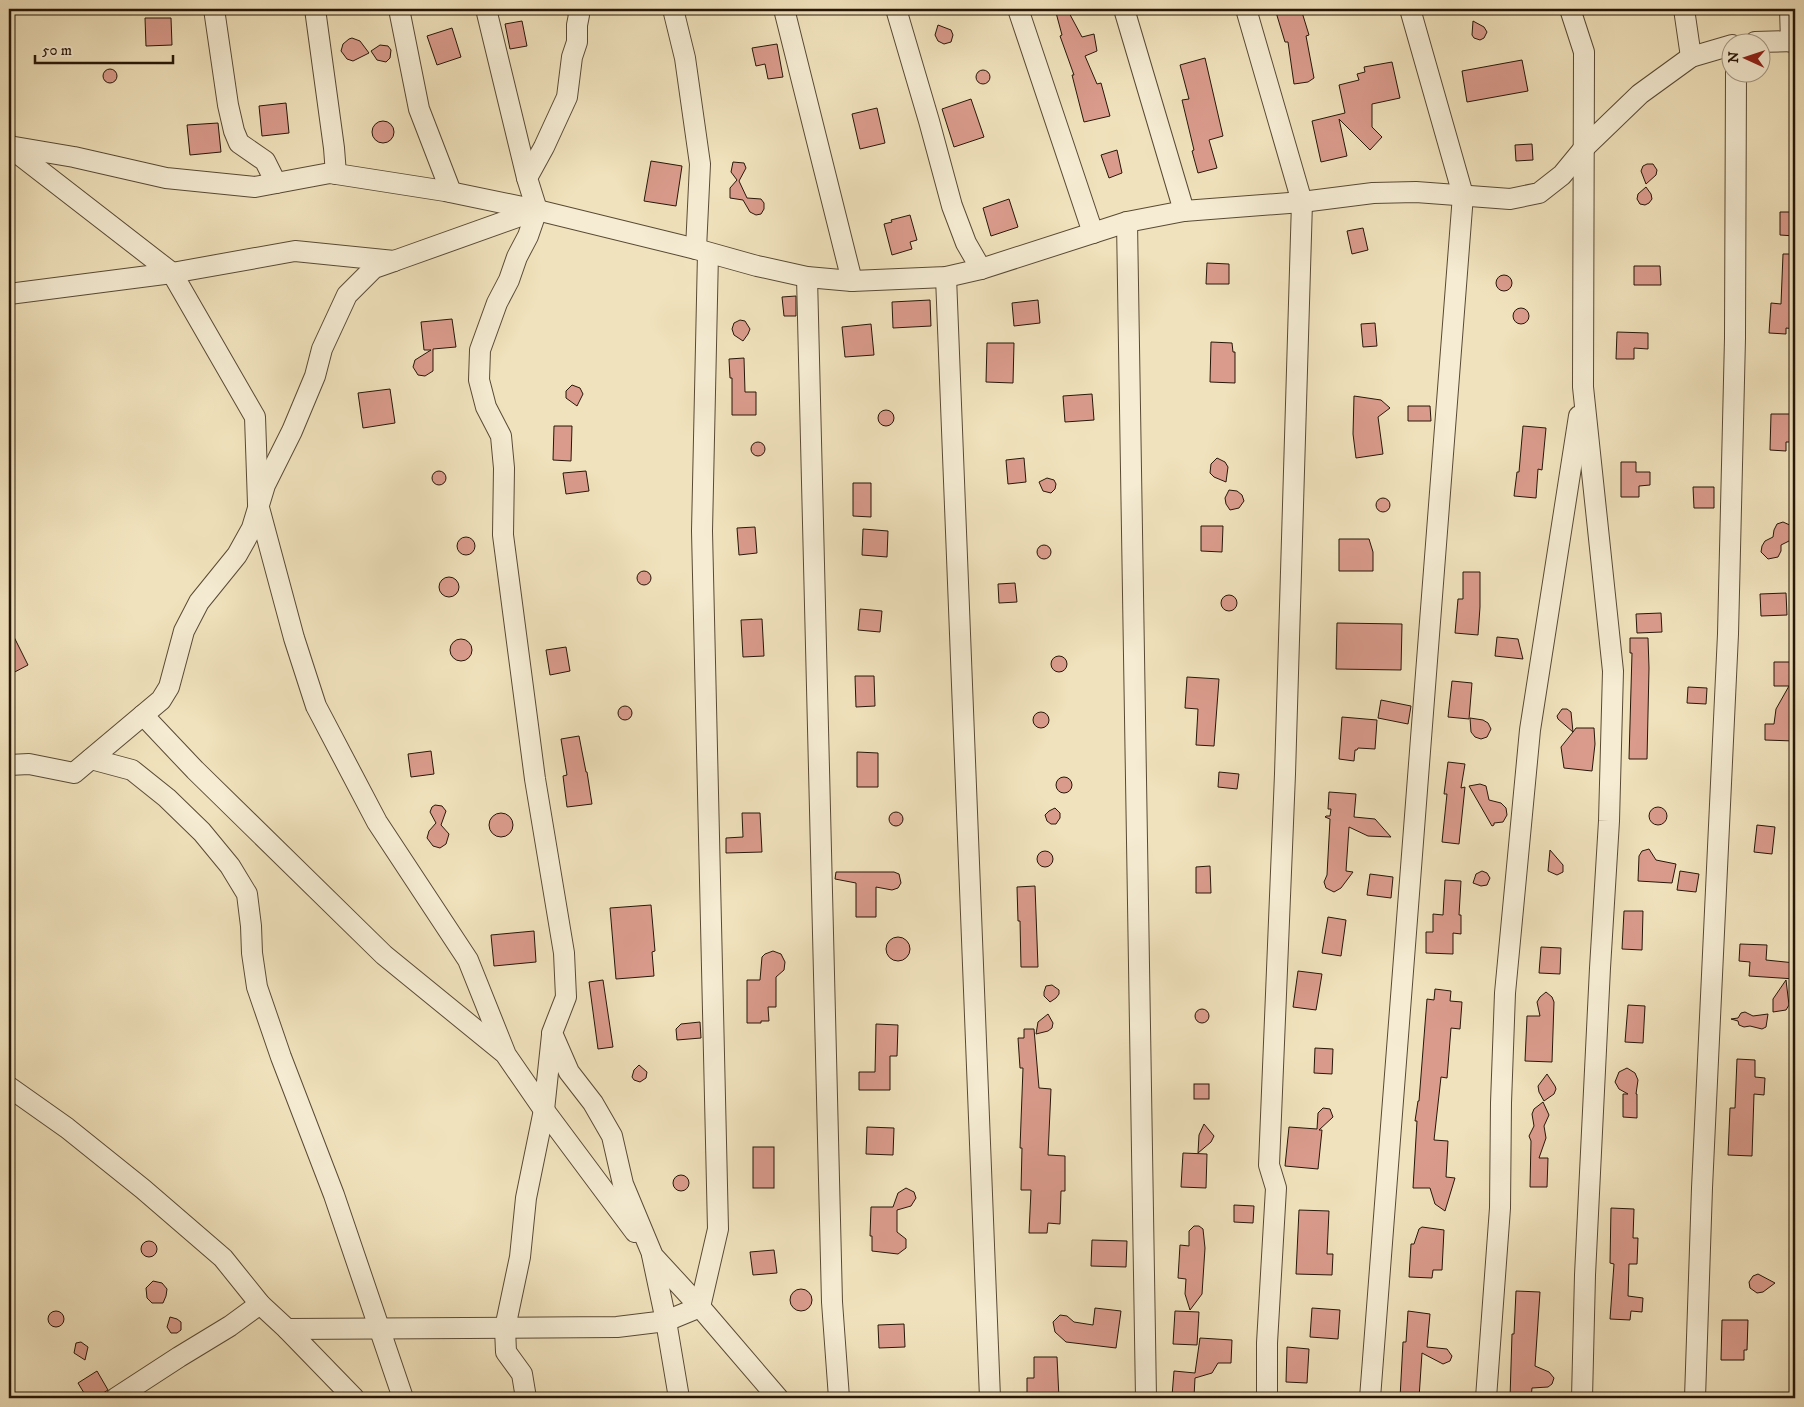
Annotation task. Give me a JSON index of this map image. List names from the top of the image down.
{
  "scale_bar": "50 m",
  "north": "left"
}
